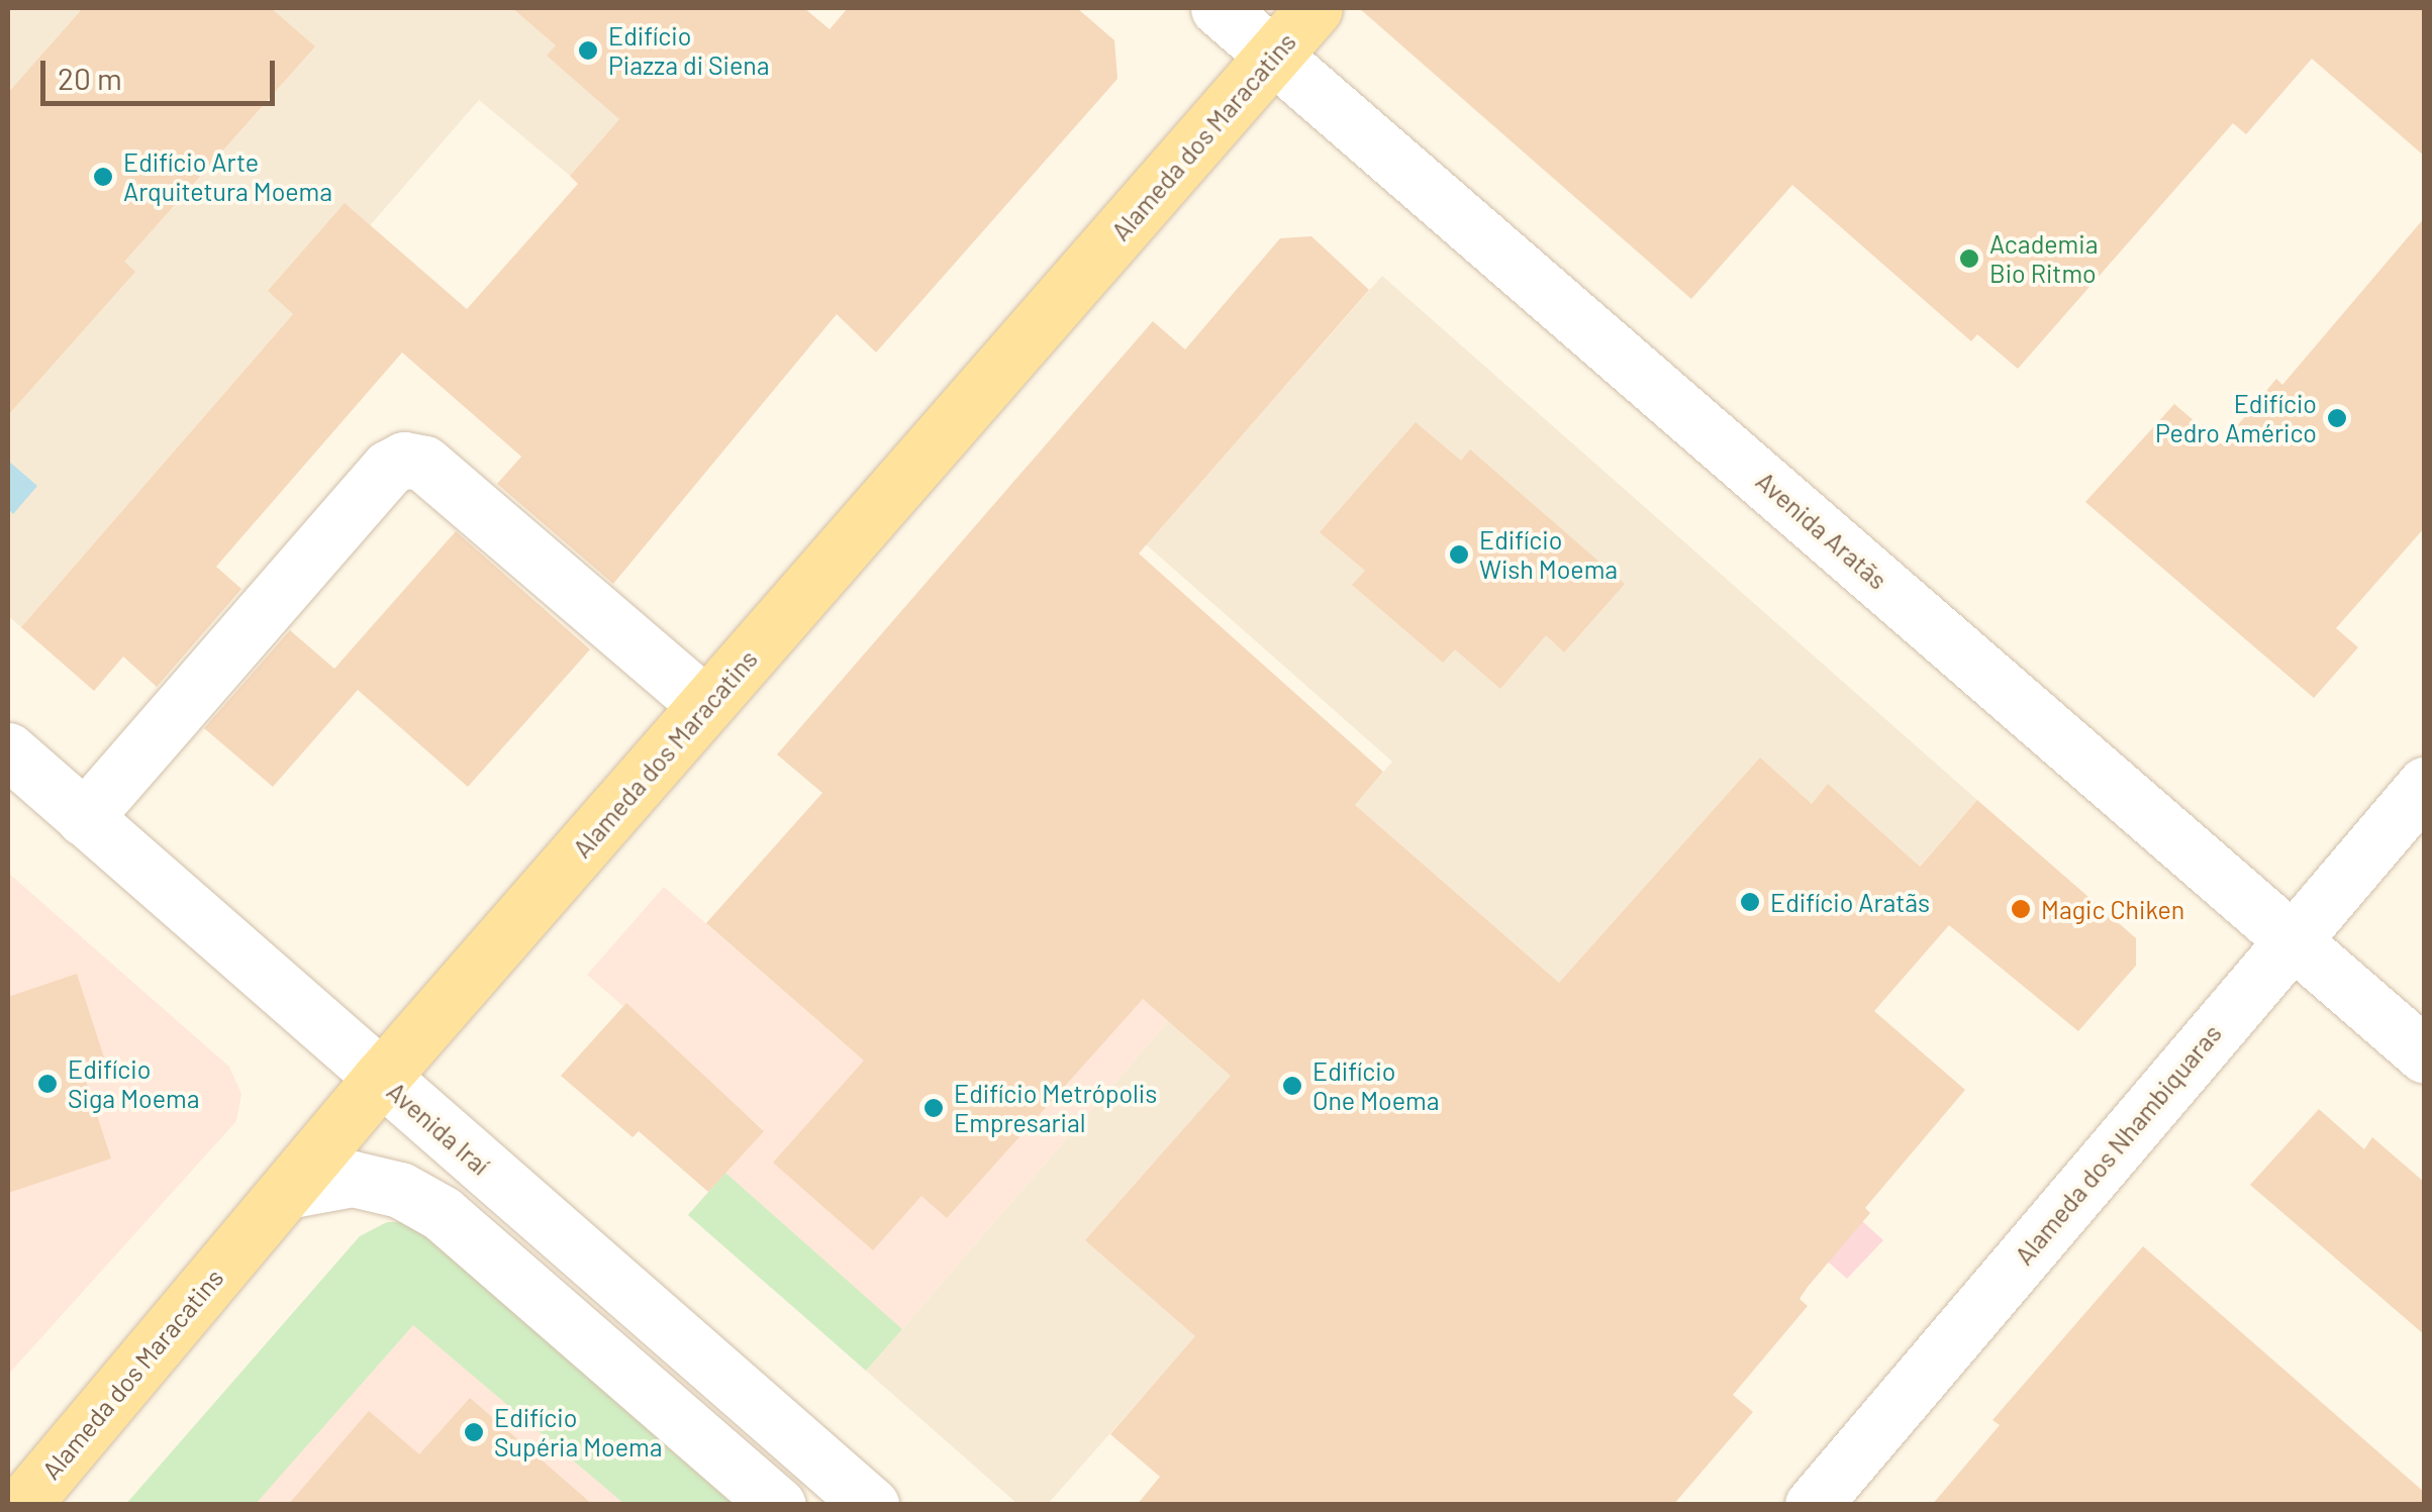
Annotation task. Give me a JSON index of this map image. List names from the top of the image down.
{
  "streets": {
    "main road": ["Alameda dos Maracatins"],
    "street": ["Avenida Aratãs", "Avenida Iraí", "Alameda dos Nhambiquaras"]
  },
  "crossings": [
    ["Alameda dos Maracatins", "Avenida Aratãs"],
    ["Alameda dos Maracatins", "Avenida Iraí"],
    ["Avenida Aratãs", "Alameda dos Nhambiquaras"]
  ],
  "places": [
    "Edifício Piazza di Siena",
    "Edifício Arte Arquitetura Moema",
    "Academia Bio Ritmo",
    "Edifício Pedro Américo",
    "Edifício Wish Moema",
    "Edifício Aratãs",
    "Magic Chiken",
    "Edifício Siga Moema",
    "Edifício One Moema",
    "Edifício Metrópolis Empresarial",
    "Edifício Supéria Moema"
  ],
  "scale_bar": "20 m"
}
